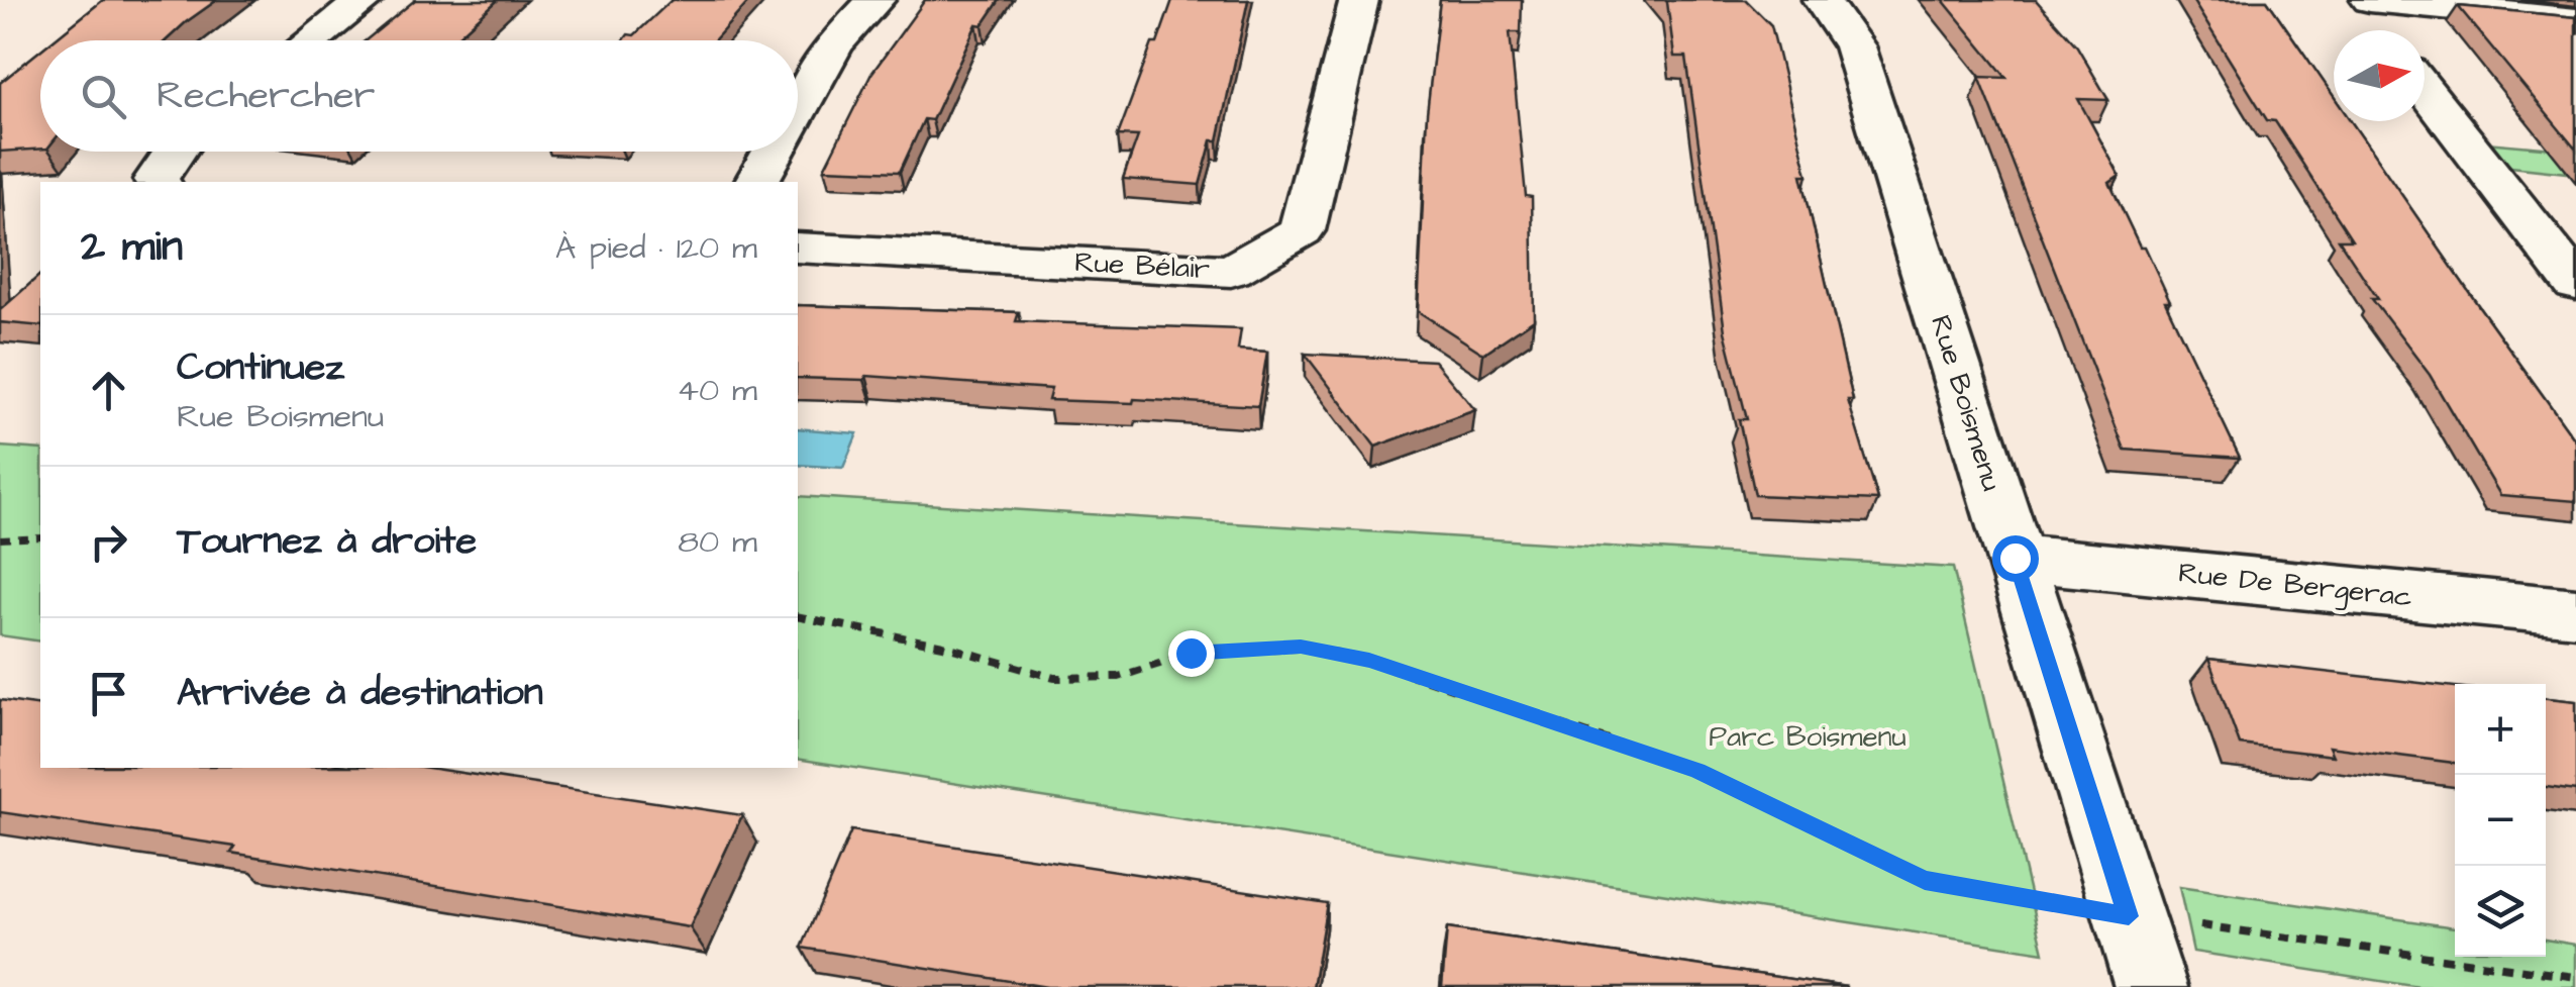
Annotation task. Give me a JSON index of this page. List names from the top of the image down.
{
  "streets": {
    "street": ["Rue Bélair", "Rue Boismenu", "Rue De Bergerac"]
  },
  "crossings": [
    ["Rue Boismenu", "Rue De Bergerac"]
  ],
  "parks": ["Parc Boismenu"],
  "north": "right",
  "page": {
    "search": "Rechercher",
    "heading": ["2 min", "À pied · 120 m"],
    "list": [
      ["Continuez", "Rue Boismenu", "40 m"],
      ["Tournez à droite", "80 m"],
      "Arrivée à destination"
    ],
    "map_buttons": ["+", "−"]
  }
}
